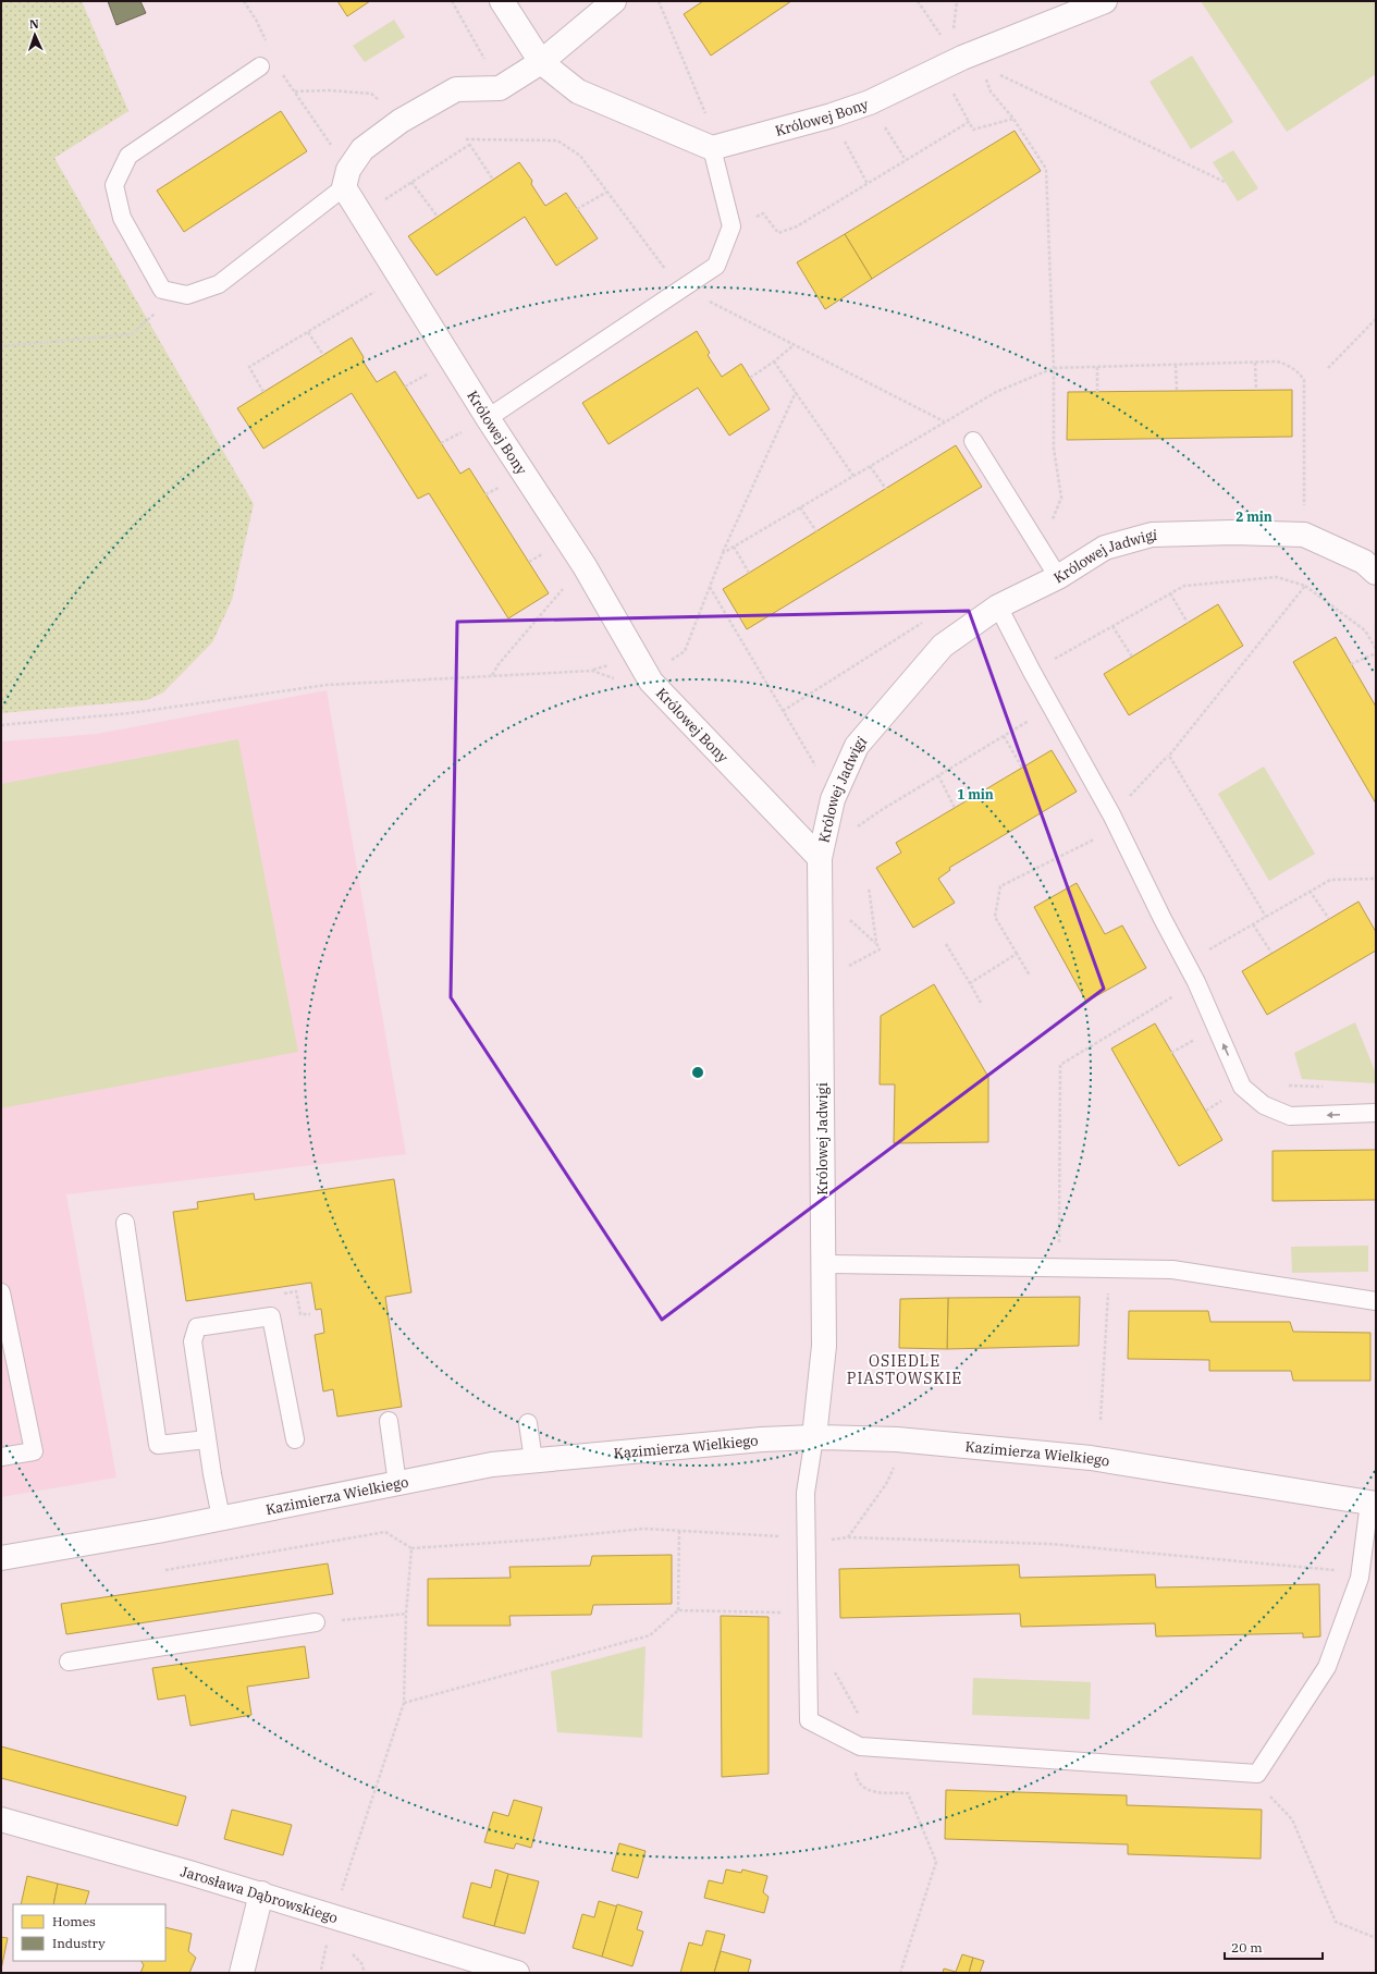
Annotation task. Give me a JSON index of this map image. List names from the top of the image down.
{
  "streets": {
    "street": [
      "Królowej Bony",
      "Królowej Jadwigi",
      "Kazimierza Wielkiego",
      "Jarosława Dąbrowskiego"
    ]
  },
  "crossings": [
    ["Królowej Bony", "Królowej Jadwigi"],
    ["Królowej Jadwigi", "Kazimierza Wielkiego"]
  ],
  "districts": ["OSIEDLE PIASTOWSKIE"],
  "legend": ["Homes", "Industry"],
  "scale_bar": "20 m",
  "north": "top",
  "rings": ["2 min", "1 min"]
}
